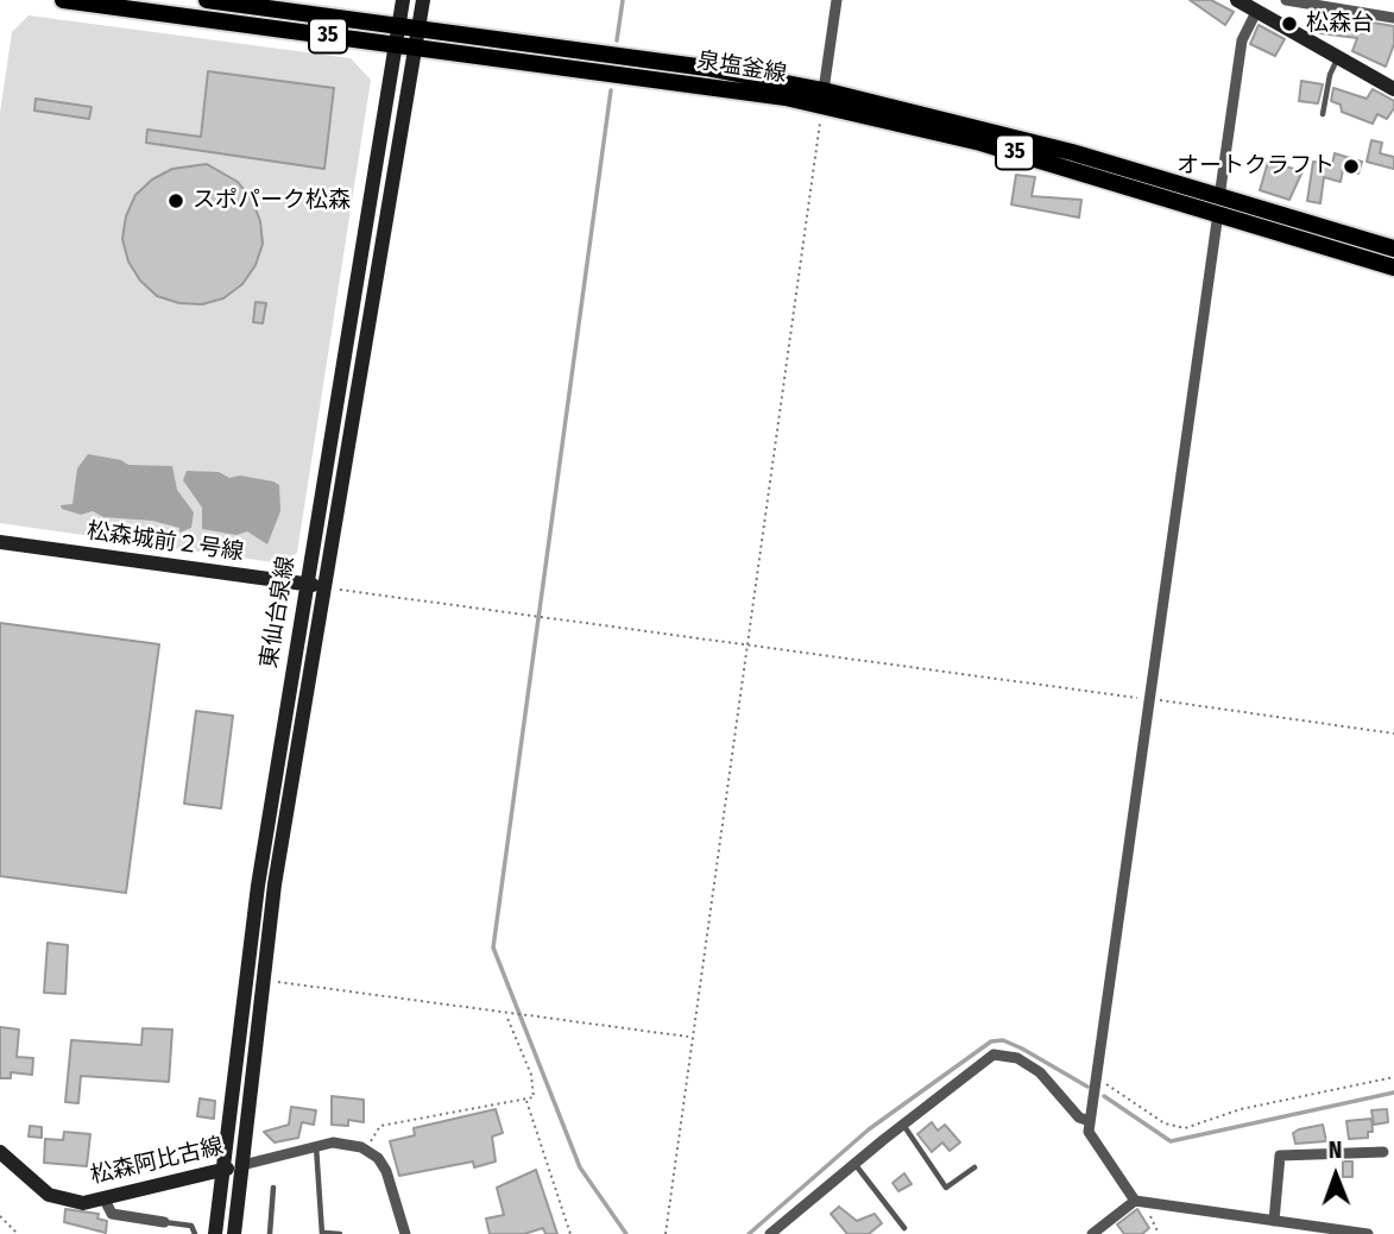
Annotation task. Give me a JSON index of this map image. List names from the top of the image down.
{
  "streets": {
    "main road": ["35", "泉塩釜線"],
    "street": ["松森城前２号線", "東仙台泉線", "松森阿比古線"]
  },
  "crossings": [
    ["35", "泉塩釜線"],
    ["35", "東仙台泉線"],
    ["泉塩釜線", "東仙台泉線"],
    ["松森城前２号線", "東仙台泉線"],
    ["東仙台泉線", "松森阿比古線"]
  ],
  "places": ["松森台", "オートクラフト", "スポパーク松森"],
  "north": "top"
}
